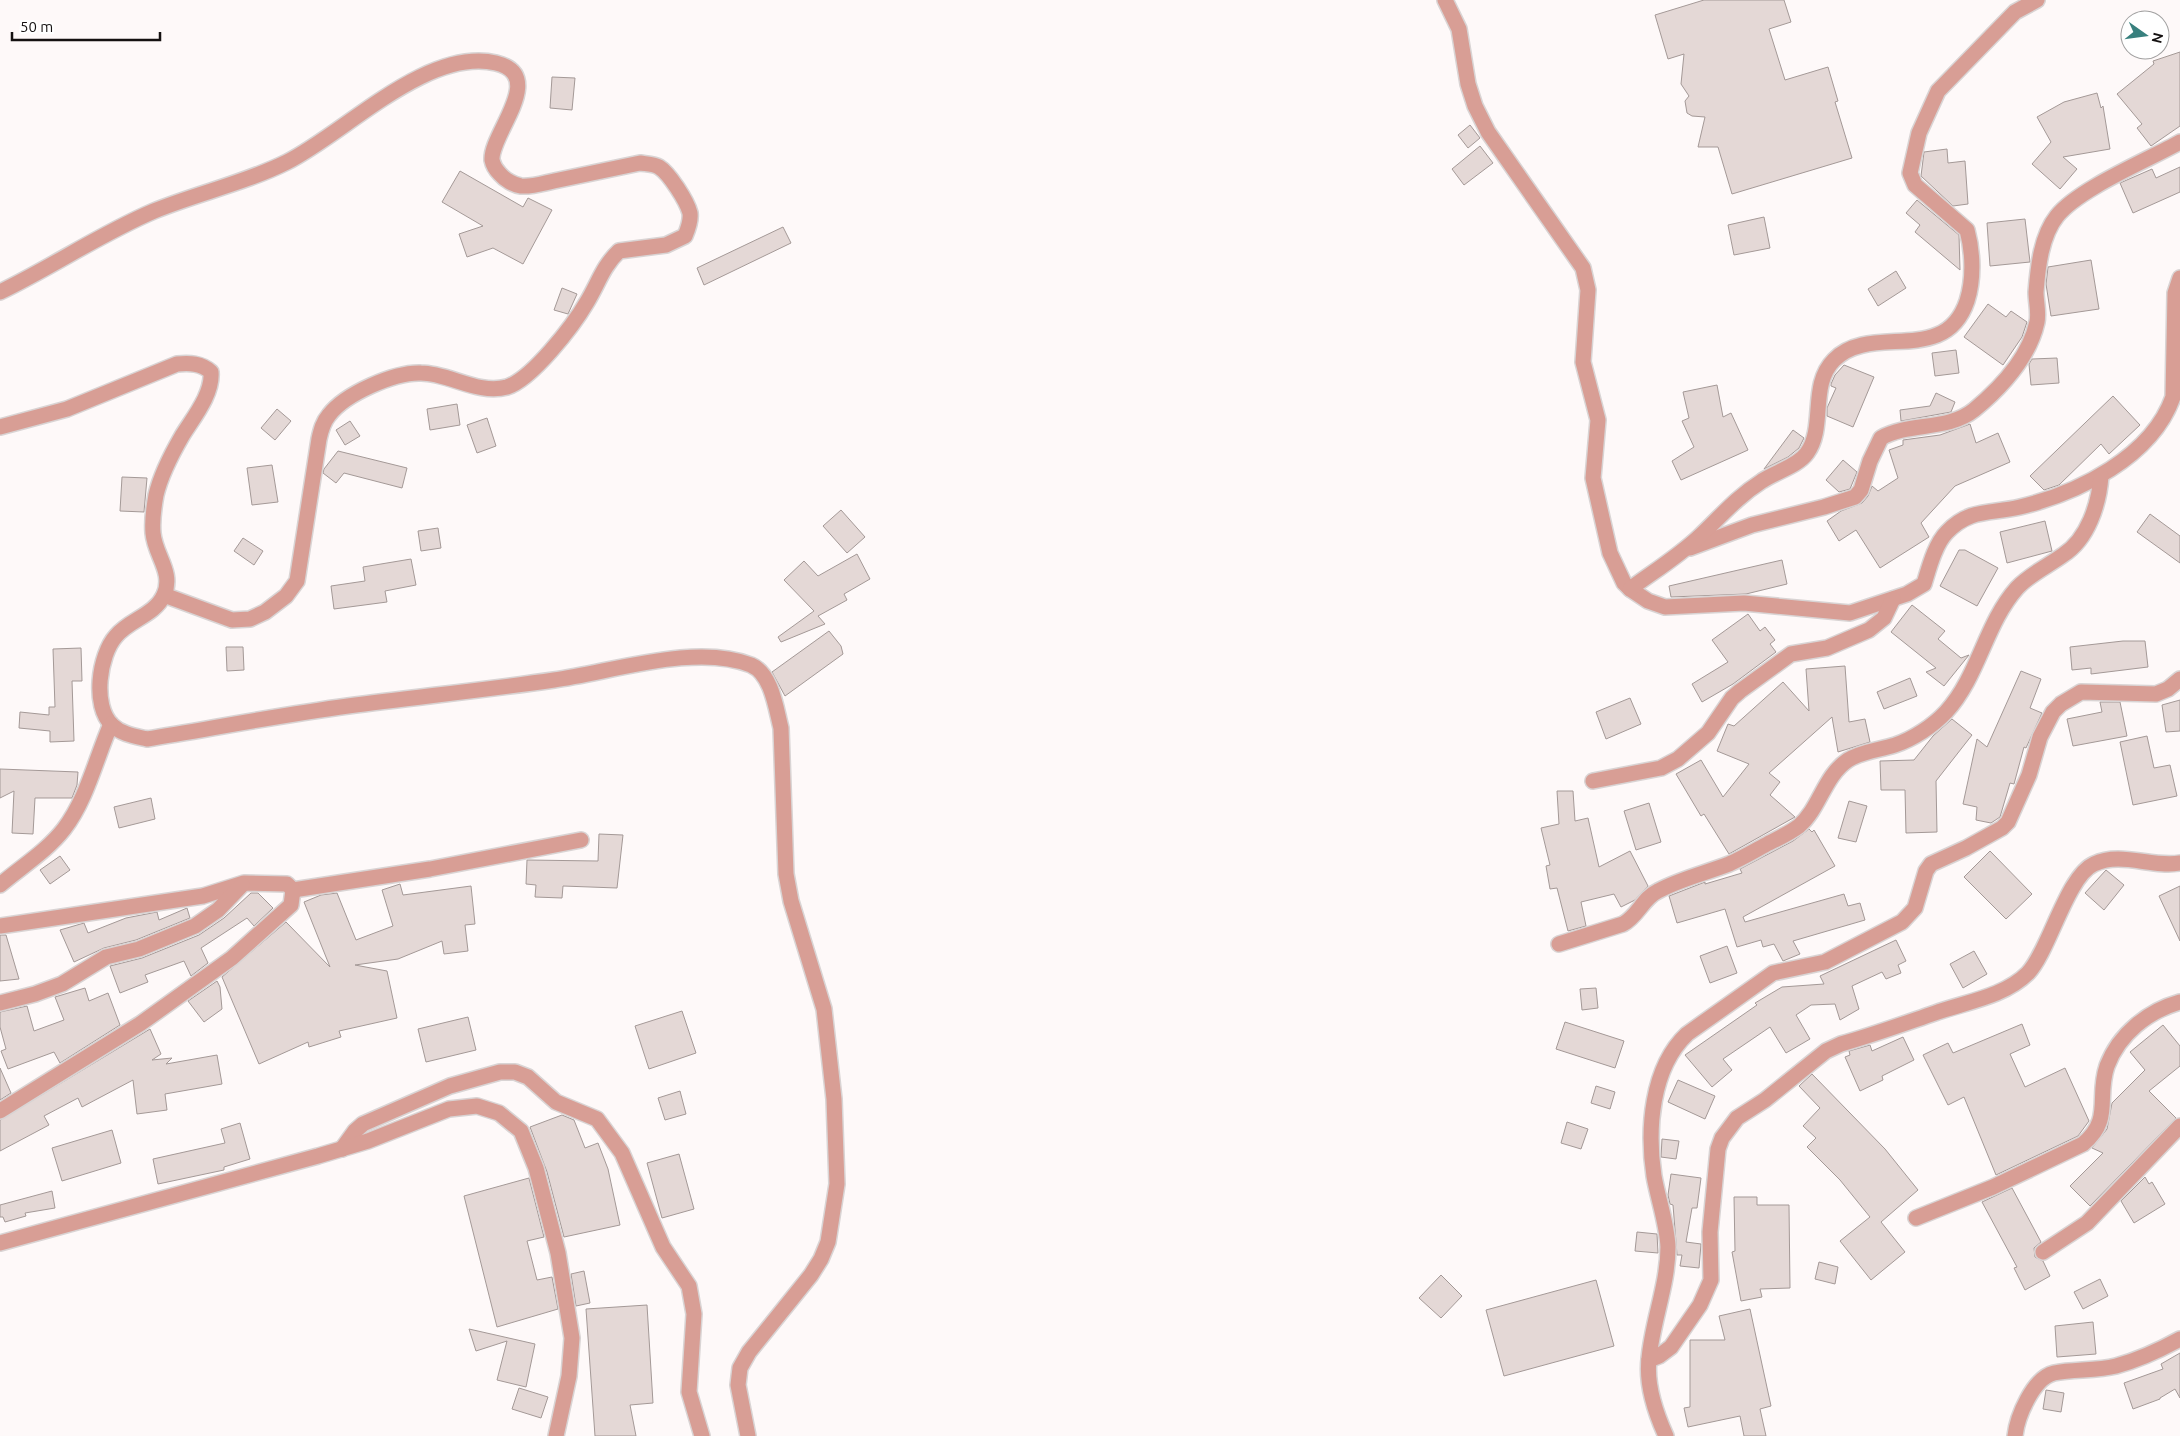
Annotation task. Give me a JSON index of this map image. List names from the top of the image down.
{
  "scale_bar": "50 m",
  "north": "right"
}
